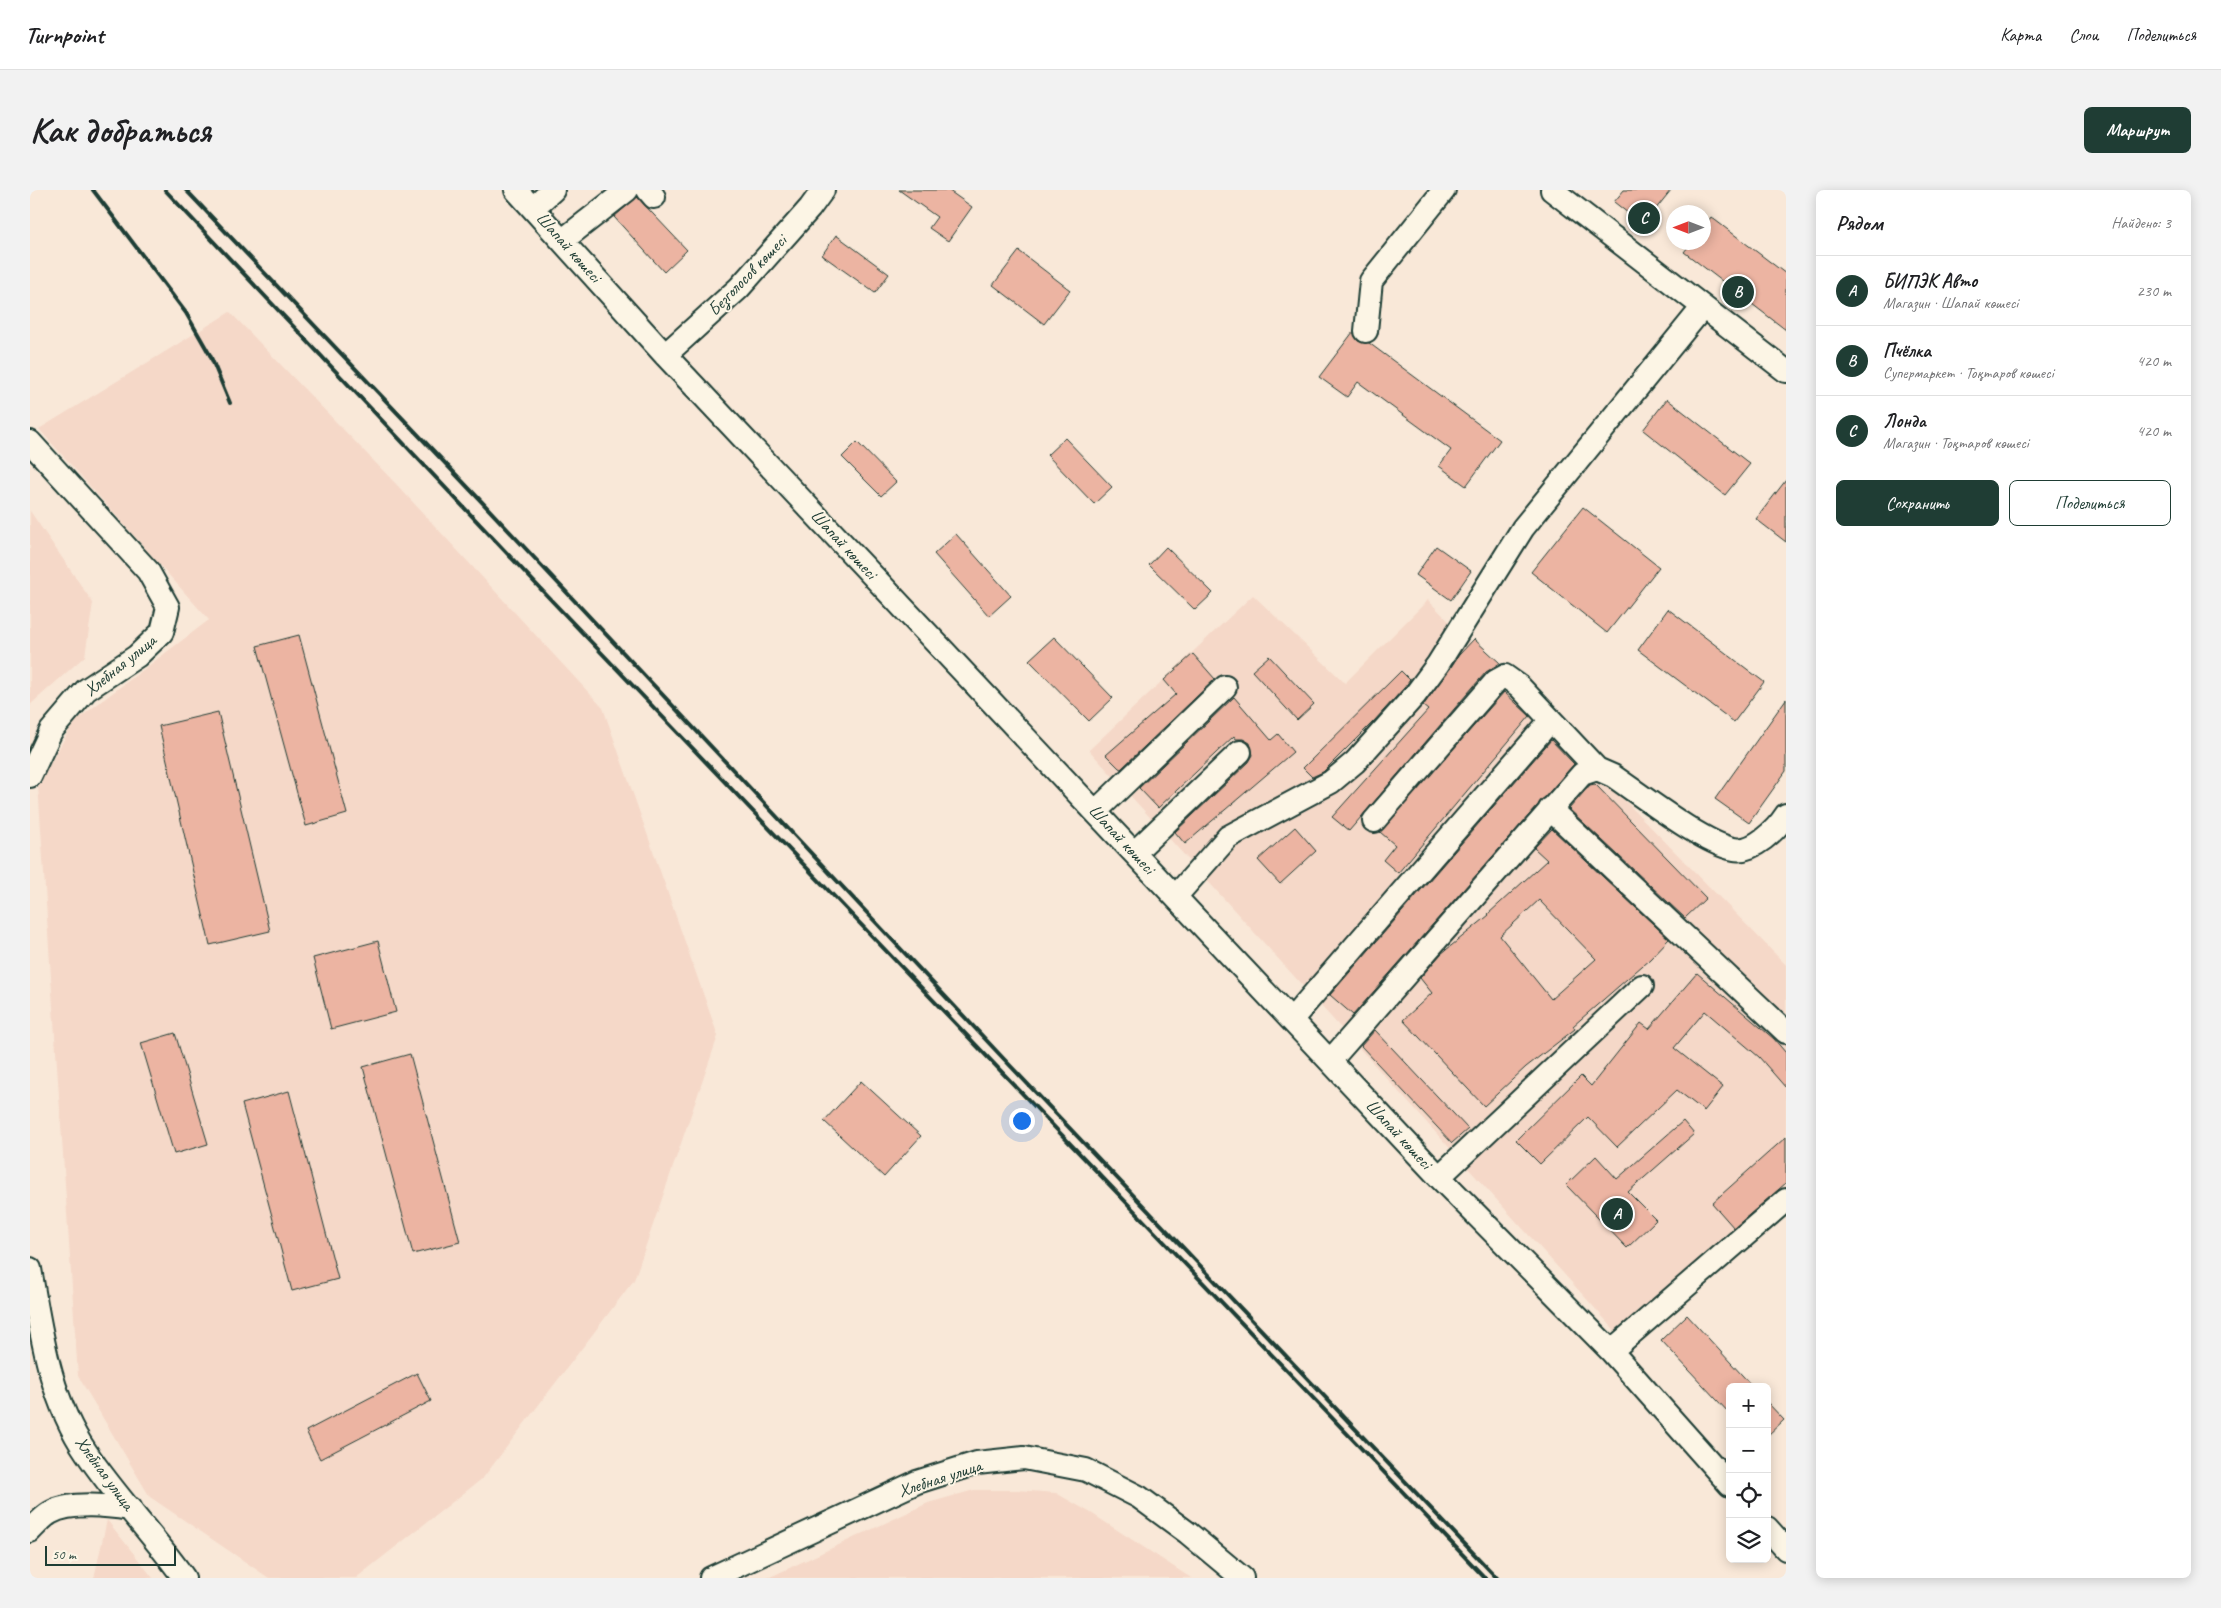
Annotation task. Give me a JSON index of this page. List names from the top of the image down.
{
  "streets": {
    "street": ["Шапай көшесі", "Безголосов көшесі", "Хлебная улица"]
  },
  "crossings": [
    ["Шапай көшесі", "Безголосов көшесі"]
  ],
  "scale_bar": "50 m",
  "north": "left",
  "page": {
    "header": "Turnpoint",
    "nav": ["Карта", "Слои", "Поделиться"],
    "buttons": [
      "Маршрут",
      ["Сохранить", "Поделиться"]
    ],
    "title": "Как добраться",
    "heading": ["Рядом", "Найдено: 3"],
    "pins": ["C", "B", "A"],
    "list": [
      {
        "mark": "A",
        "name": "БИПЭК Авто",
        "note": "Магазин · Шапай көшесі",
        "value": "230 m"
      },
      {
        "mark": "B",
        "name": "Пчёлка",
        "note": "Супермаркет · Тоқтаров көшесі",
        "value": "420 m"
      },
      {
        "mark": "C",
        "name": "Лонда",
        "note": "Магазин · Тоқтаров көшесі",
        "value": "420 m"
      }
    ],
    "map_buttons": ["+", "−"],
    "scale": "50 m"
  }
}
